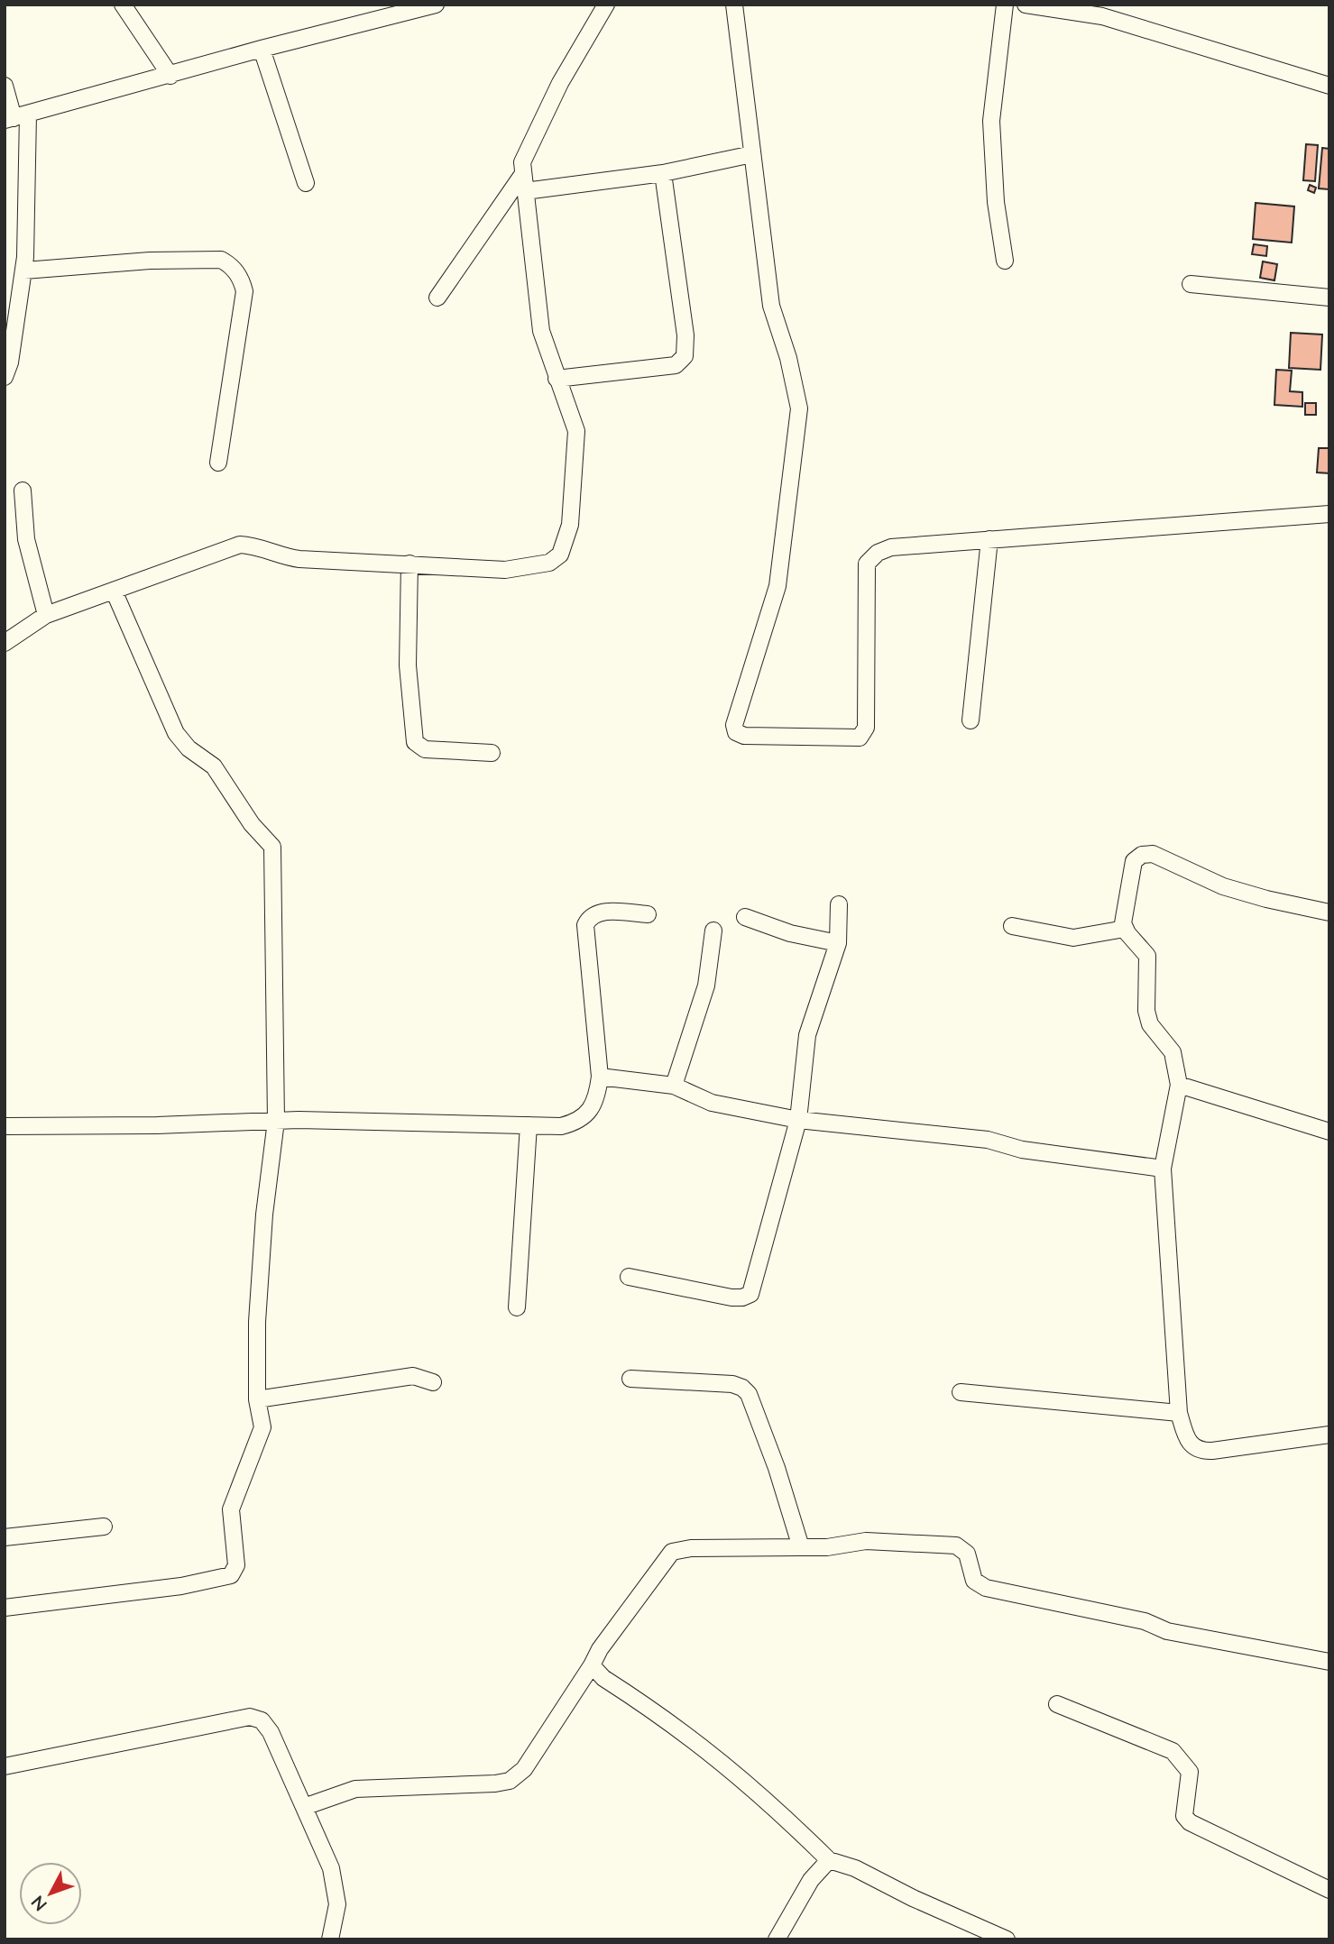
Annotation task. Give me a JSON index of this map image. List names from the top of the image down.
{
  "north": "bottom left"
}
